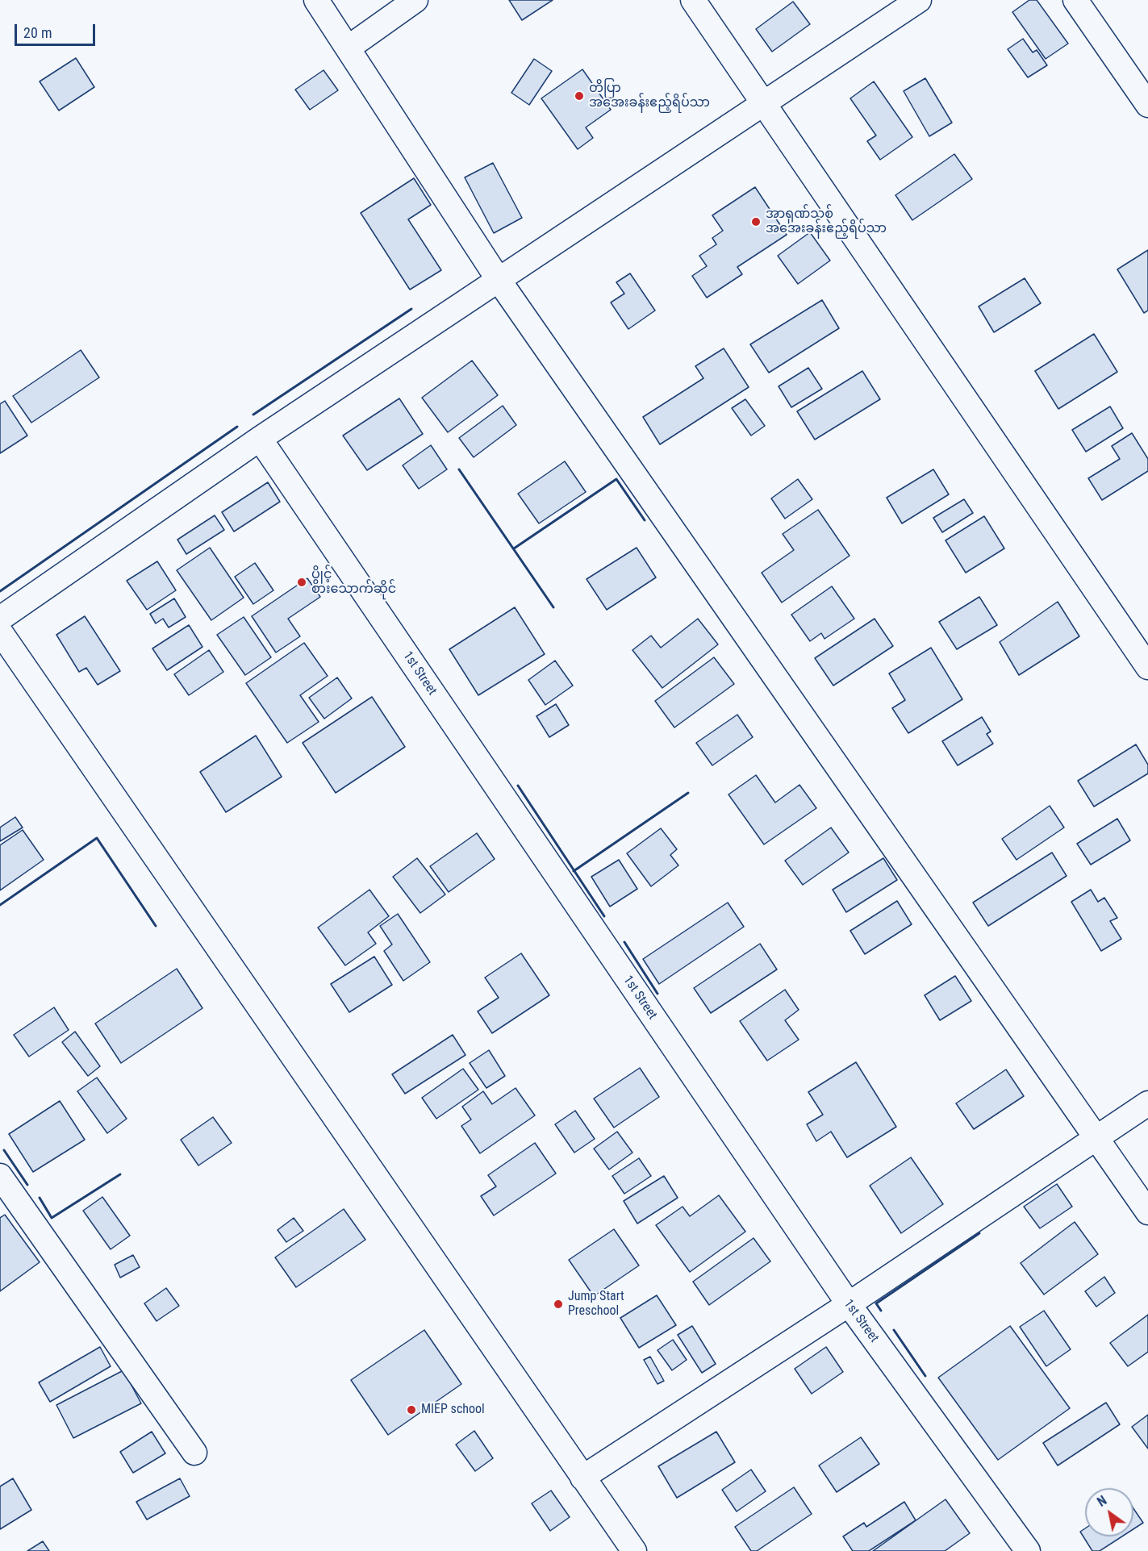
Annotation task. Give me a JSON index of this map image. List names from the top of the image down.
{
  "streets": {
    "street": ["1st Street"]
  },
  "places": [
    "တိပြာ အအေးခန်းဧည့်ရိပ်သာ",
    "အာရုဏ်သစ် အအေးခန်းဧည့်ရိပ်သာ",
    "ပွိုင့် စားသောက်ဆိုင်",
    "Jump Start Preschool",
    "MIEP school"
  ],
  "scale_bar": "20 m",
  "north": "top left"
}
